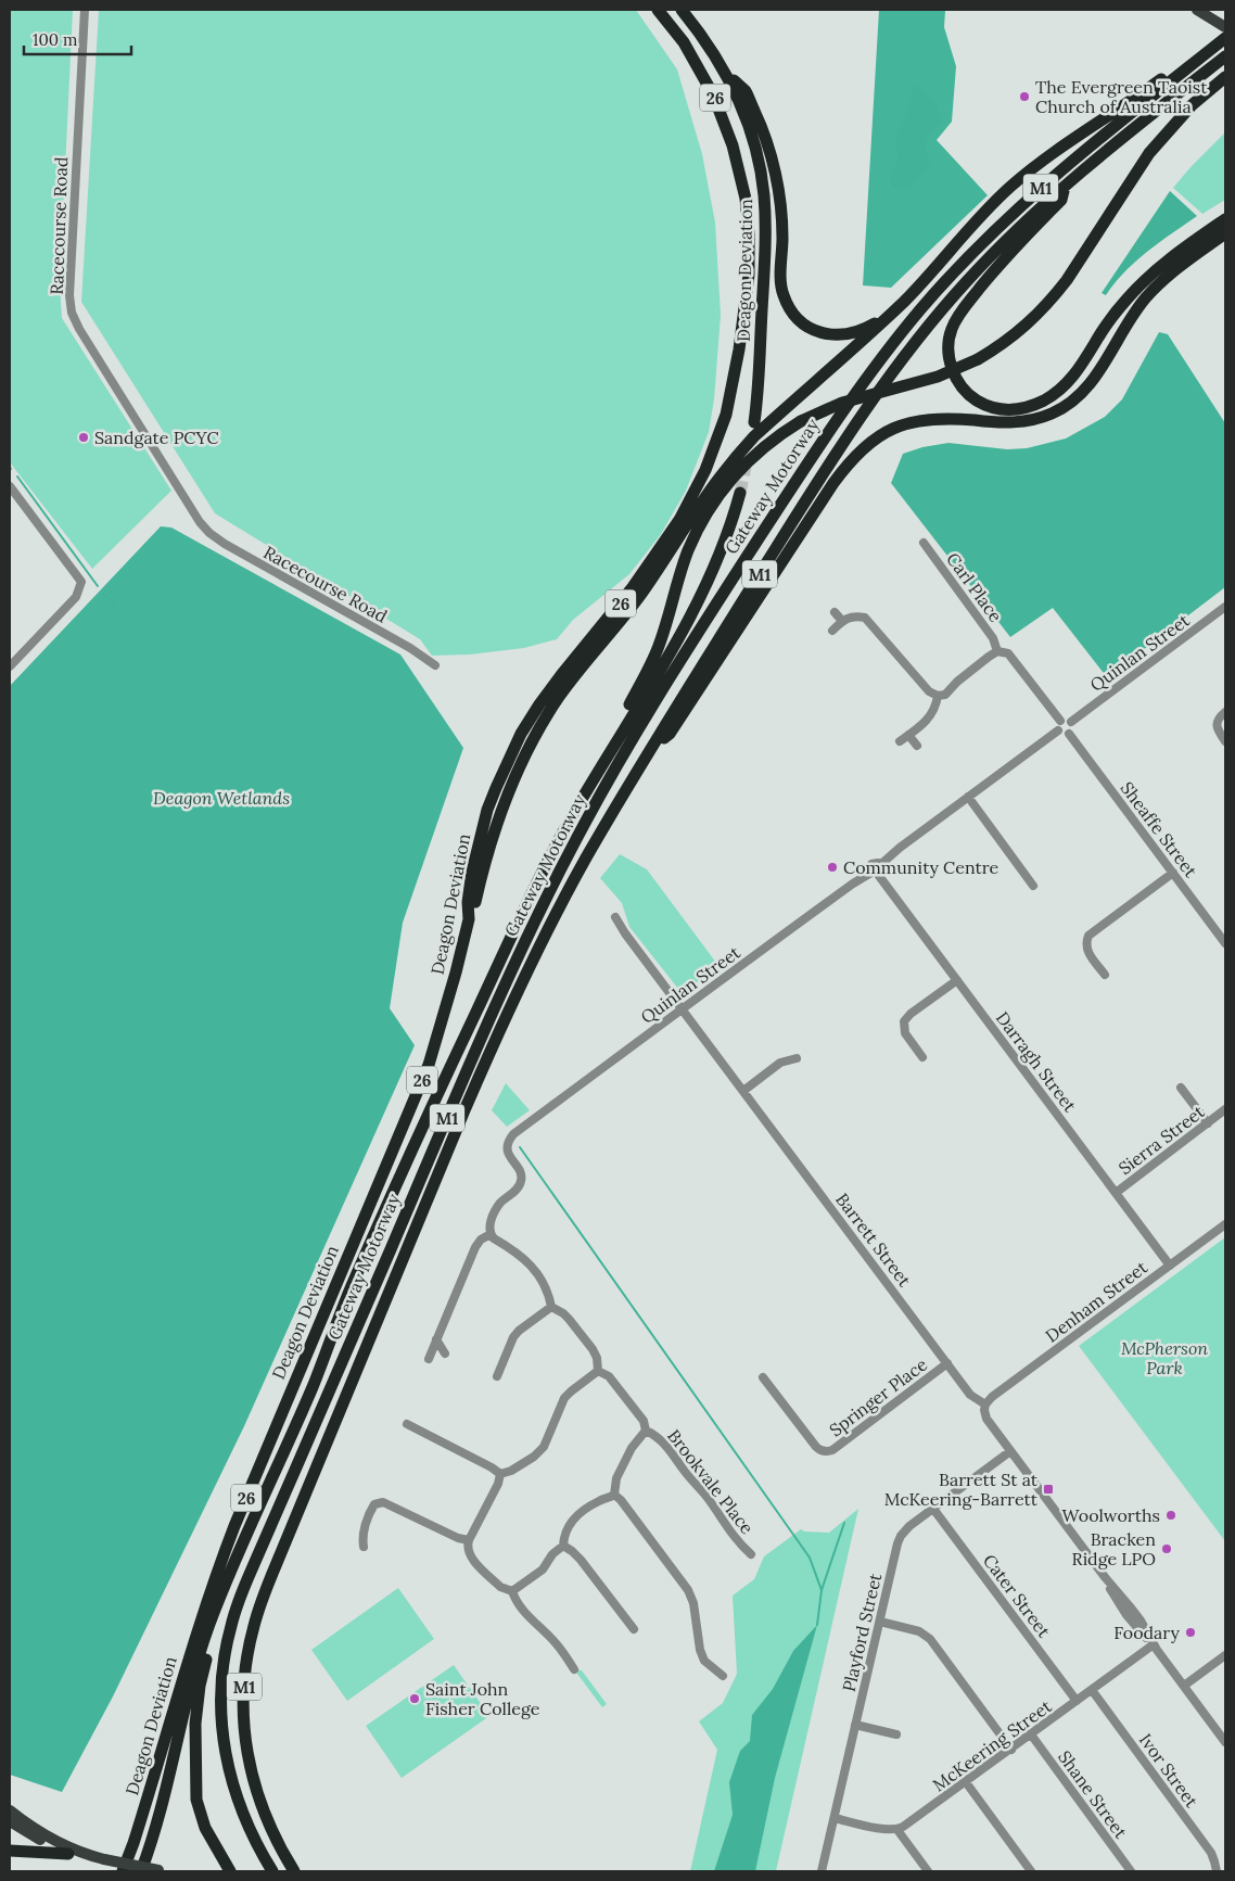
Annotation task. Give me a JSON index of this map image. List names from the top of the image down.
{
  "streets": {
    "highway": [
      "26",
      "M1",
      "Deagon Deviation",
      "Gateway Motorway"
    ],
    "street": [
      "Racecourse Road",
      "Carl Place",
      "Quinlan Street",
      "Sheaffe Street",
      "Darragh Street",
      "Sierra Street",
      "Barrett Street",
      "Denham Street",
      "Springer Place",
      "Brookvale Place",
      "Cater Street",
      "Playford Street",
      "McKeering Street",
      "Ivor Street",
      "Shane Street"
    ]
  },
  "crossings": [
    ["Quinlan Street", "Sheaffe Street"],
    ["Quinlan Street", "Darragh Street"],
    ["Quinlan Street", "Barrett Street"],
    ["Darragh Street", "Sierra Street"],
    ["Darragh Street", "Denham Street"],
    ["Barrett Street", "Denham Street"],
    ["Barrett Street", "Springer Place"],
    ["Cater Street", "Playford Street"],
    ["Cater Street", "McKeering Street"],
    ["McKeering Street", "Ivor Street"],
    ["McKeering Street", "Shane Street"]
  ],
  "parks": ["Deagon Wetlands", "McPherson Park"],
  "places": {
    "other": [
      "The Evergreen Taoist Church of Australia",
      "Sandgate PCYC",
      "Community Centre",
      "Woolworths",
      "Bracken Ridge LPO",
      "Foodary",
      "Saint John Fisher College"
    ],
    "transit": ["Barrett St at McKeering-Barrett"]
  },
  "scale_bar": "100 m"
}
